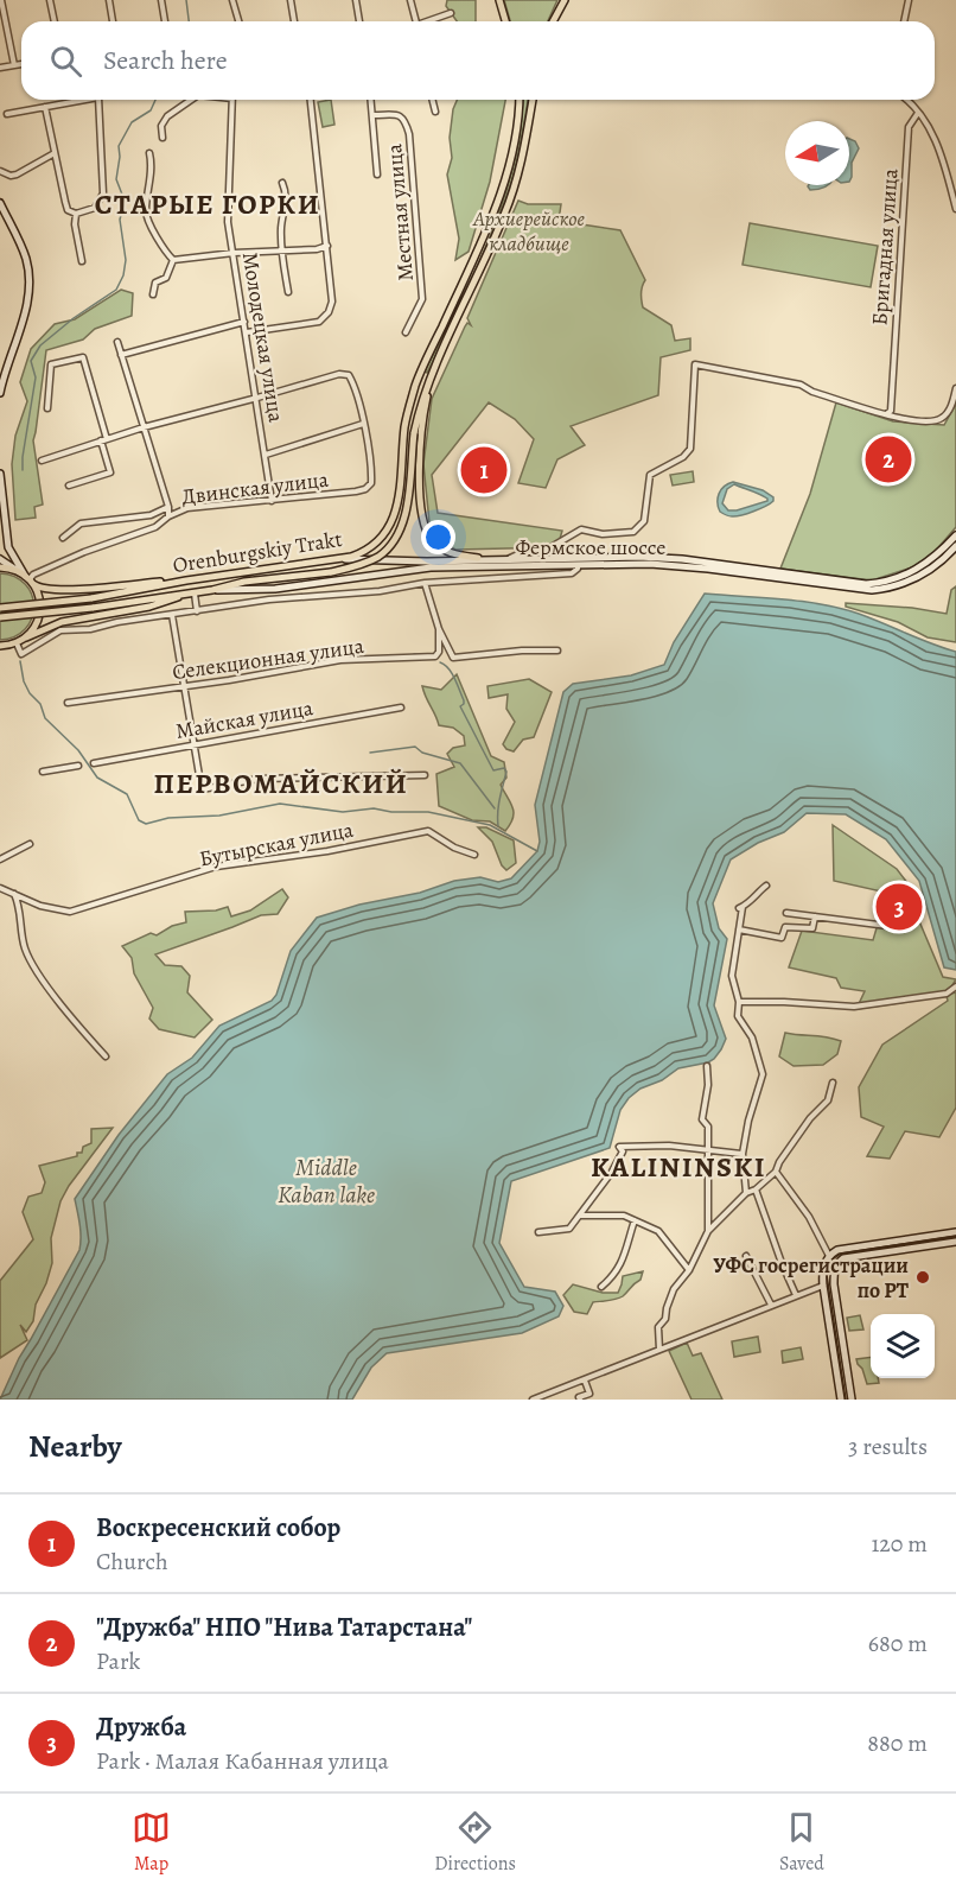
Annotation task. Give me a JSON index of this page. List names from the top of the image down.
{
  "streets": {
    "main road": ["Фермское шоссе", "Orenburgskiy Trakt"],
    "street": [
      "Местная улица",
      "Бригадная улица",
      "Молодецкая улица",
      "Двинская улица",
      "Селекционная улица",
      "Майская улица",
      "Бутырская улица"
    ]
  },
  "crossings": [
    ["Молодецкая улица", "Двинская улица"],
    ["Фермское шоссе", "Orenburgskiy Trakt"]
  ],
  "districts": ["СТАРЫЕ ГОРКИ", "ПЕРВОМАЙСКИЙ", "KALININSKI"],
  "water": ["Middle Kaban lake"],
  "parks": ["Архиерейское кладбище"],
  "places": ["УФС госрегистрации по РТ"],
  "north": "left",
  "page": {
    "search": "Search here",
    "pins": ["2", "1", "3"],
    "heading": ["Nearby", "3 results"],
    "list": [
      {
        "mark": "1",
        "name": "Воскресенский собор",
        "note": "Church",
        "value": "120 m"
      },
      {
        "mark": "2",
        "name": "\"Дружба\" НПО \"Нива Татарстана\"",
        "note": "Park",
        "value": "680 m"
      },
      {
        "mark": "3",
        "name": "Дружба",
        "note": "Park · Малая Кабанная улица",
        "value": "880 m"
      }
    ],
    "nav": ["Map", "Directions", "Saved"]
  }
}
